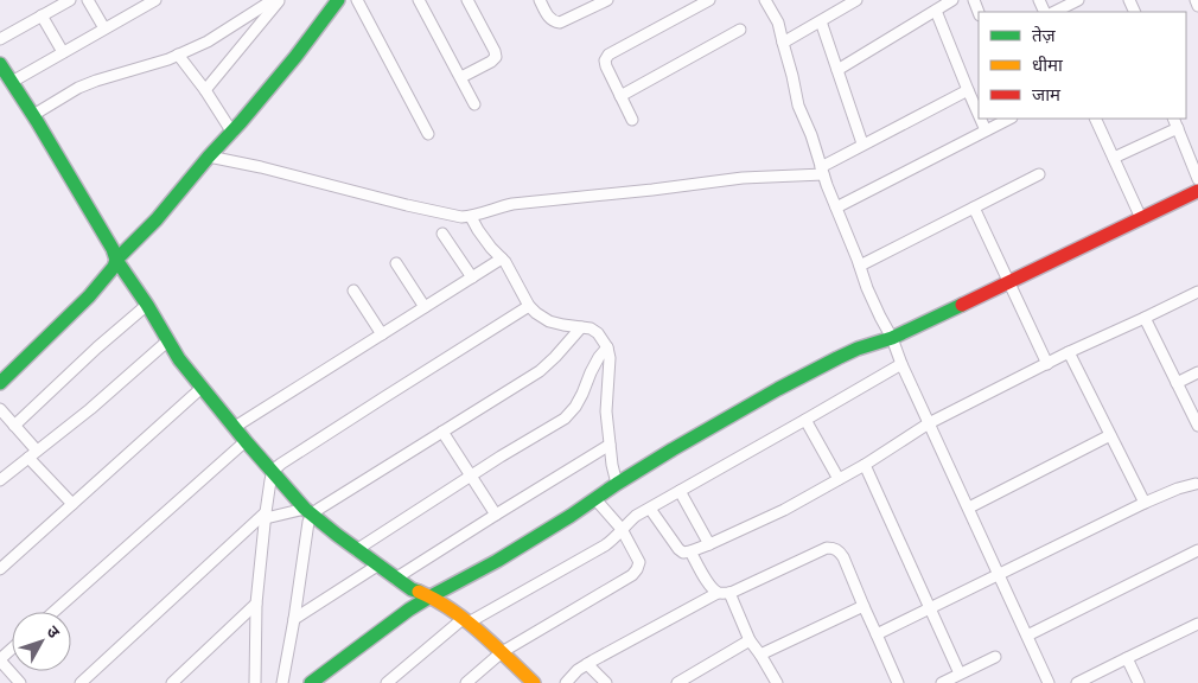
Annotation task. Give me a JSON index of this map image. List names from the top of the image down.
{
  "legend": ["तेज़", "धीमा", "जाम"],
  "north": "top right"
}
